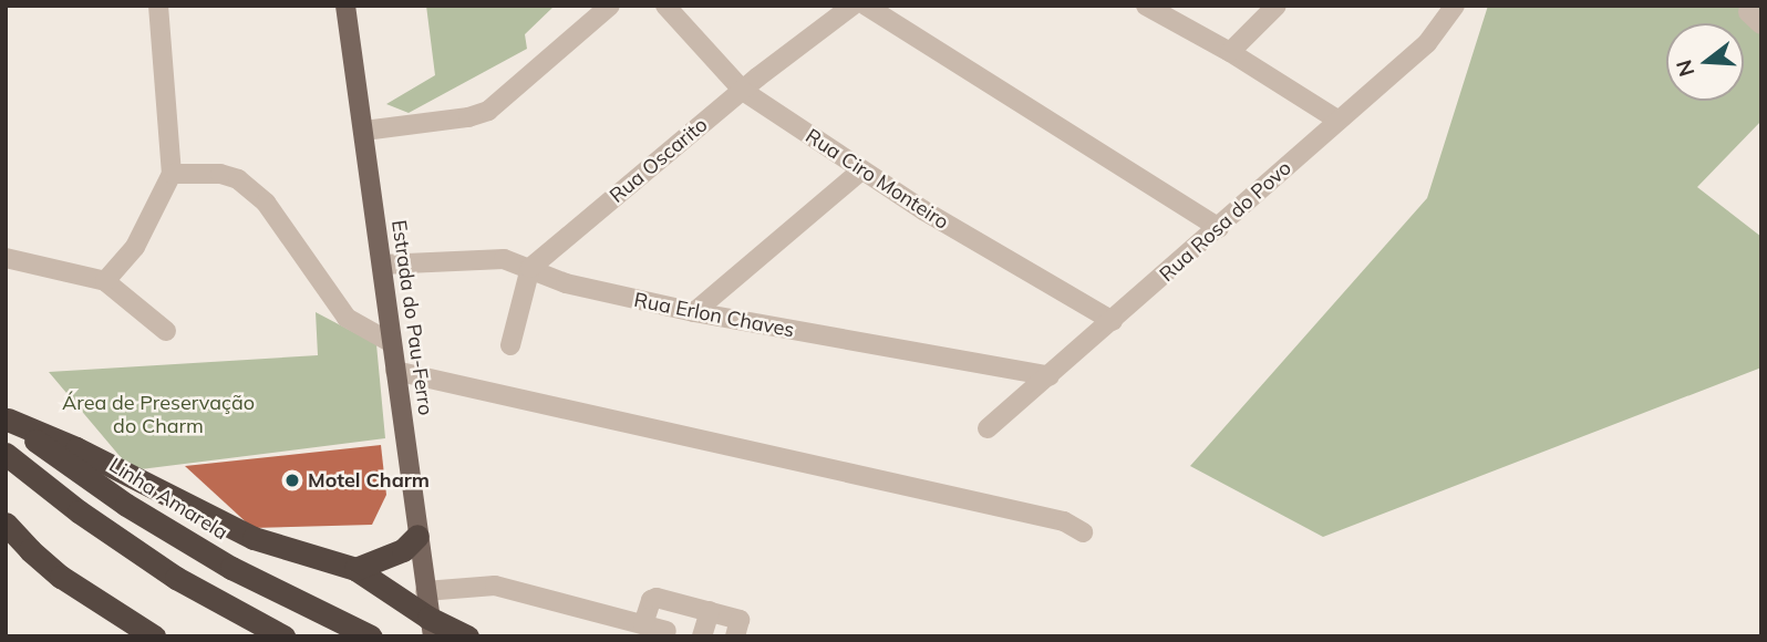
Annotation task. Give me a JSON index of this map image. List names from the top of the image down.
{
  "streets": {
    "highway": ["Linha Amarela"],
    "main road": ["Estrada do Pau-Ferro"],
    "street": [
      "Rua Oscarito",
      "Rua Ciro Monteiro",
      "Rua Rosa do Povo",
      "Rua Erlon Chaves"
    ]
  },
  "crossings": [
    ["Rua Oscarito", "Rua Ciro Monteiro"],
    ["Rua Oscarito", "Rua Erlon Chaves"],
    ["Rua Ciro Monteiro", "Rua Rosa do Povo"],
    ["Rua Rosa do Povo", "Rua Erlon Chaves"],
    ["Rua Erlon Chaves", "Estrada do Pau-Ferro"]
  ],
  "parks": ["Área de Preservação do Charm"],
  "places": ["Motel Charm"],
  "north": "left"
}
